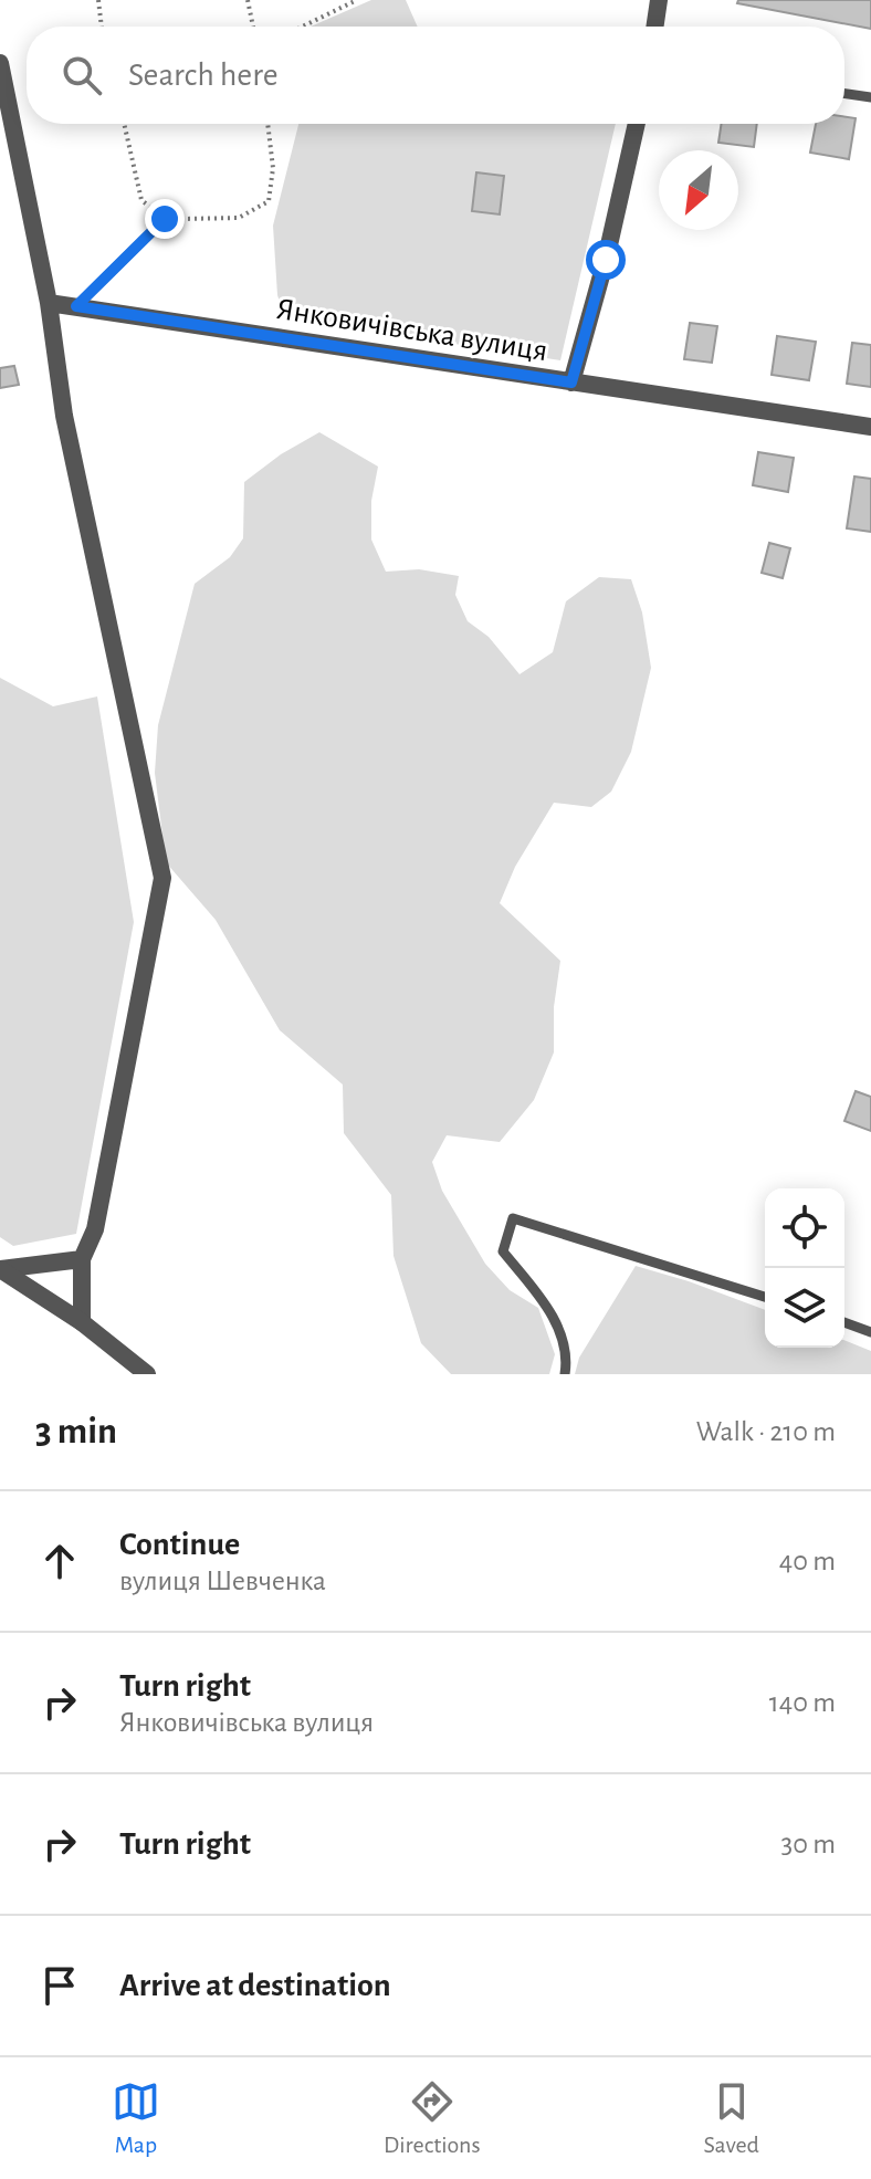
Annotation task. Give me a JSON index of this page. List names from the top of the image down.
{
  "streets": {
    "street": ["Янковичівська вулиця"]
  },
  "north": "bottom left",
  "page": {
    "search": "Search here",
    "heading": ["3 min", "Walk · 210 m"],
    "list": [
      ["Continue", "вулиця Шевченка", "40 m"],
      ["Turn right", "Янковичівська вулиця", "140 m"],
      ["Turn right", "30 m"],
      "Arrive at destination"
    ],
    "nav": ["Map", "Directions", "Saved"]
  }
}
